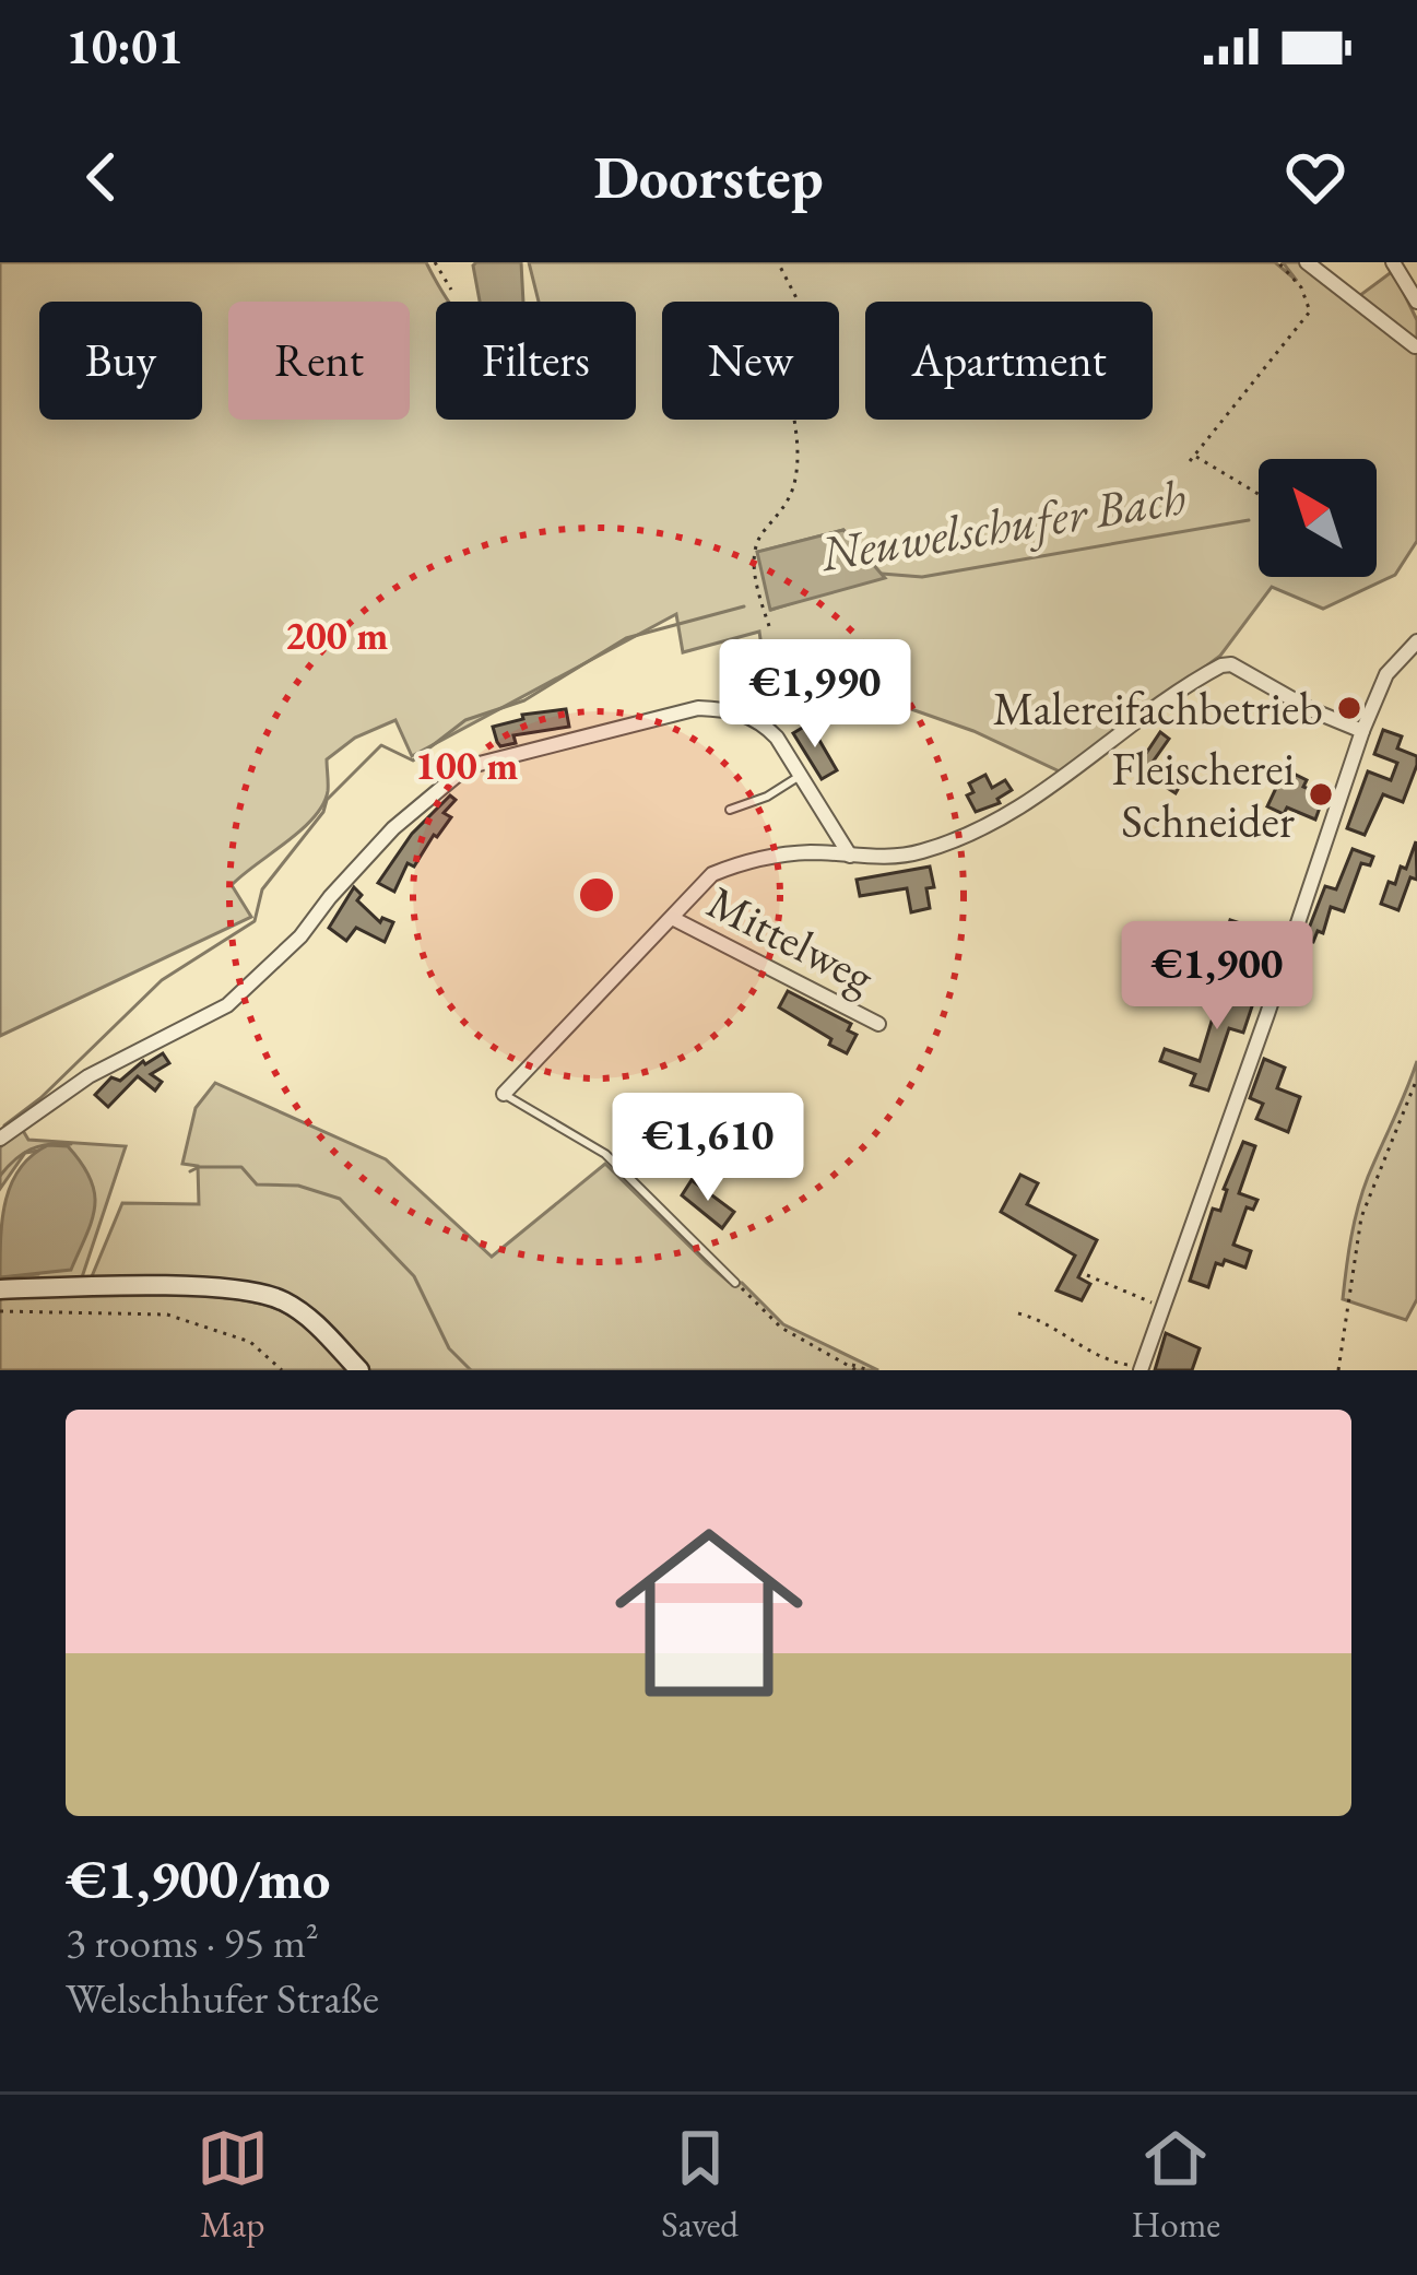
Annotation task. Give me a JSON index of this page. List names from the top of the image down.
{
  "streets": {
    "street": ["Mittelweg"]
  },
  "water": ["Neuwelschufer Bach"],
  "places": ["Malereifachbetrieb", "Fleischerei Schneider"],
  "north": "top left",
  "page": {
    "status": "10:01",
    "header": "Doorstep",
    "chip": [
      "Buy",
      "Rent",
      "Filters",
      "New",
      "Apartment"
    ],
    "price": ["€1,990", "€1,900", "€1,610"],
    "list": [
      {
        "name": "€1,900/mo",
        "note": "3 rooms · 95 m² · Welschhufer Straße"
      }
    ],
    "tabs": ["Map", "Saved", "Home"]
  },
  "rings": ["200 m", "100 m"]
}
